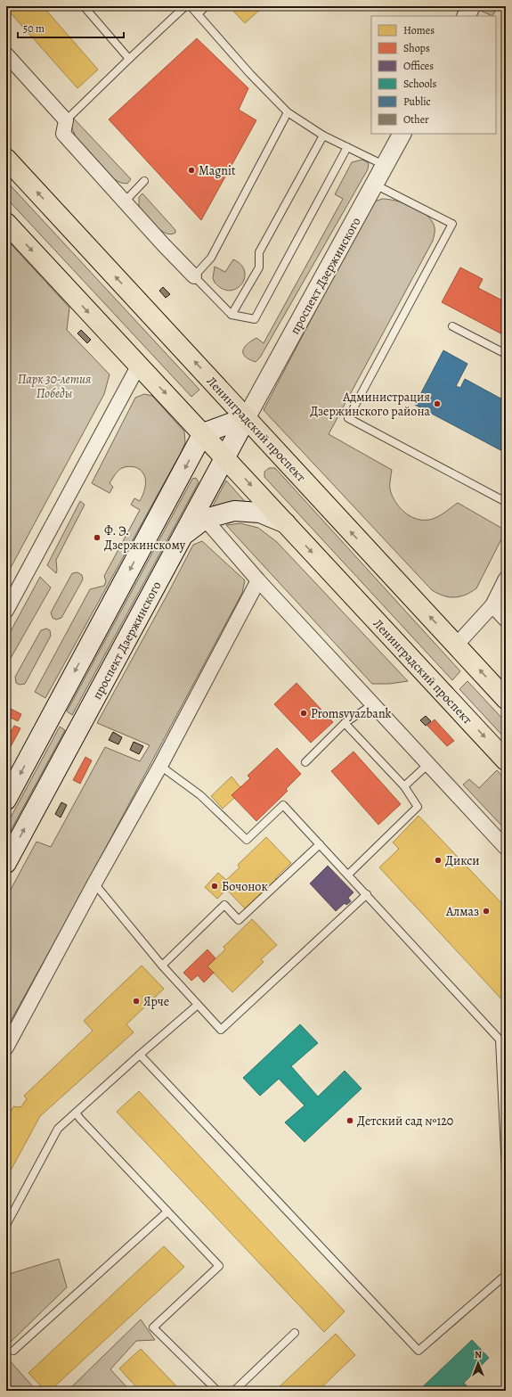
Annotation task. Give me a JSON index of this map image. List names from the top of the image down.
{
  "streets": {
    "main road": ["проспект Дзержинского", "Ленинградский проспект"]
  },
  "crossings": [
    ["проспект Дзержинского", "Ленинградский проспект"]
  ],
  "parks": ["Парк 30-летия Победы"],
  "places": [
    "Magnit",
    "Администрация Дзержинского района",
    "Ф. Э. Дзержинскому",
    "Promsvyazbank",
    "Дикси",
    "Бочонок",
    "Алмаз",
    "Ярче",
    "Детский сад №120"
  ],
  "legend": [
    "Homes",
    "Shops",
    "Offices",
    "Schools",
    "Public",
    "Other"
  ],
  "scale_bar": "50 m",
  "north": "top"
}
